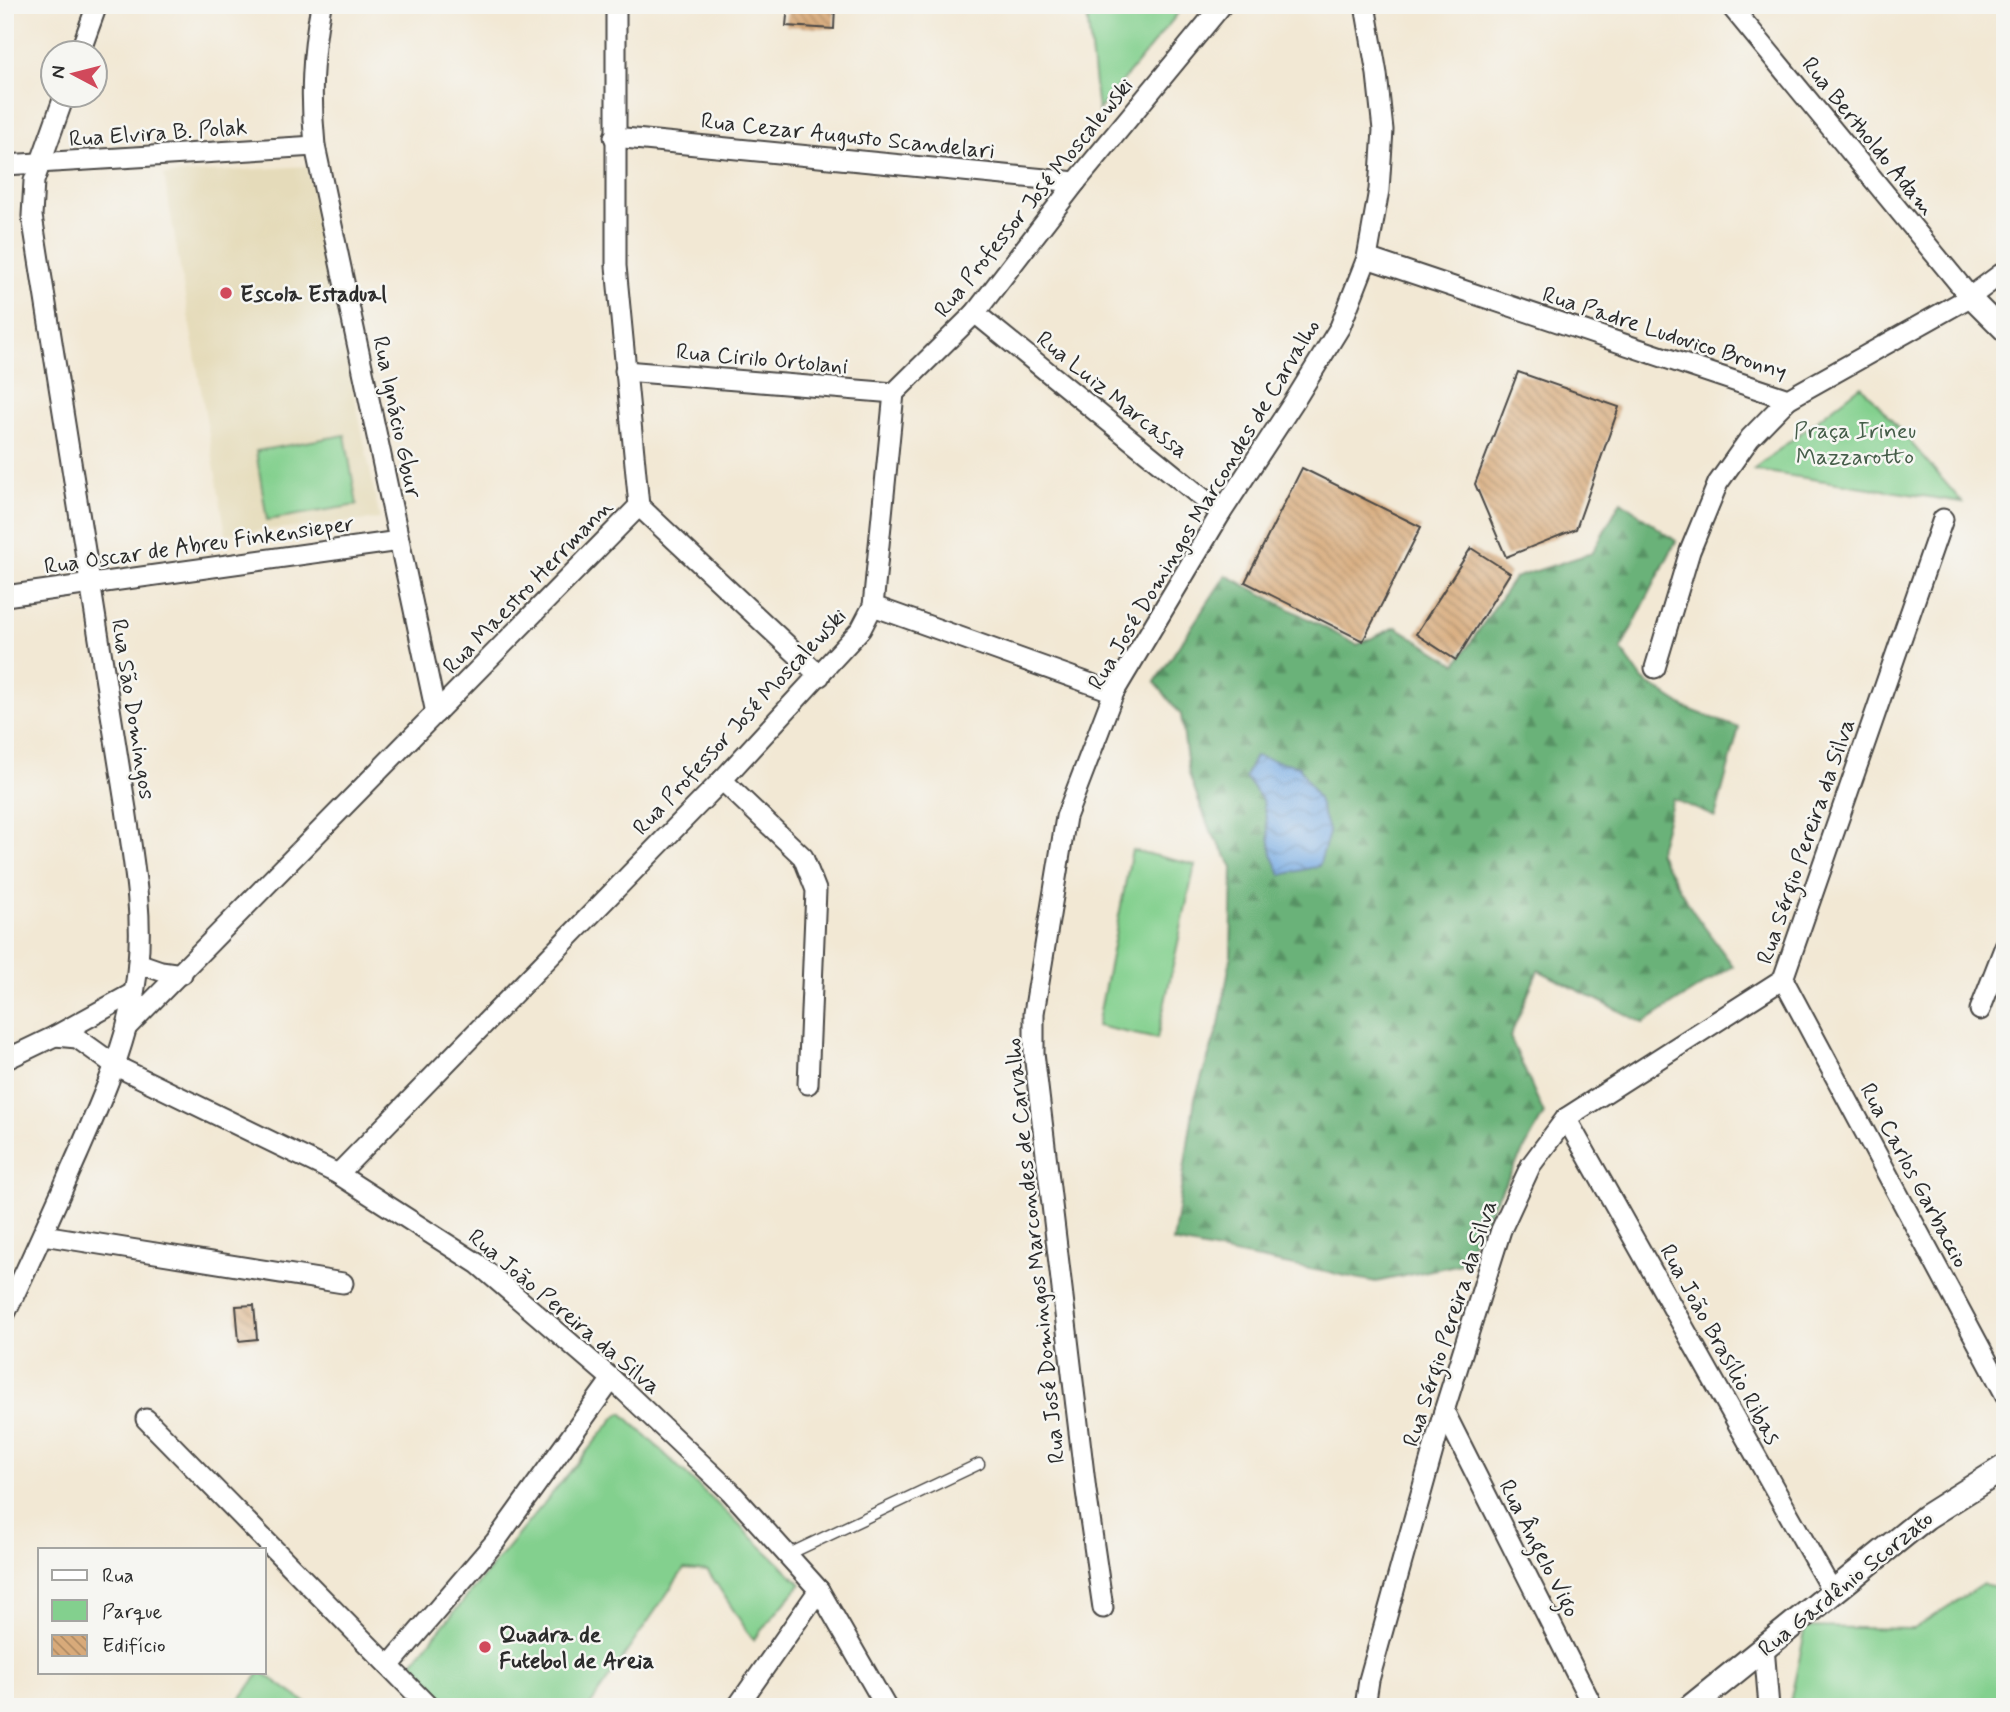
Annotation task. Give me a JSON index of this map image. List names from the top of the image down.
{
  "streets": {
    "street": [
      "Rua Elvira B. Polak",
      "Rua Cezar Augusto Scandelari",
      "Rua Bertholdo Adam",
      "Rua Professor José Moscalewski",
      "Rua Padre Ludovico Bronny",
      "Rua Cirilo Ortolani",
      "Rua Luiz Marcassa",
      "Rua Ignácio Gbur",
      "Rua José Domingos Marcondes de Carvalho",
      "Rua Oscar de Abreu Finkensieper",
      "Rua Maestro Herrmann",
      "Rua São Domingos",
      "Rua Sérgio Pereira da Silva",
      "Rua Carlos Garbaccio",
      "Rua João Pereira da Silva",
      "Rua João Brasílio Ribas",
      "Rua Ângelo Vigo",
      "Rua Gardênio Scorzato"
    ]
  },
  "crossings": [
    ["Rua Elvira B. Polak", "Rua Ignácio Gbur"],
    ["Rua Elvira B. Polak", "Rua São Domingos"],
    ["Rua Cezar Augusto Scandelari", "Rua Professor José Moscalewski"],
    ["Rua Cezar Augusto Scandelari", "Rua Maestro Herrmann"],
    ["Rua Bertholdo Adam", "Rua Padre Ludovico Bronny"],
    ["Rua Professor José Moscalewski", "Rua Cirilo Ortolani"],
    ["Rua Professor José Moscalewski", "Rua Luiz Marcassa"],
    ["Rua Professor José Moscalewski", "Rua João Pereira da Silva"],
    ["Rua Padre Ludovico Bronny", "Rua José Domingos Marcondes de Carvalho"],
    ["Rua Cirilo Ortolani", "Rua Maestro Herrmann"],
    ["Rua Luiz Marcassa", "Rua José Domingos Marcondes de Carvalho"],
    ["Rua Ignácio Gbur", "Rua Oscar de Abreu Finkensieper"],
    ["Rua Ignácio Gbur", "Rua Maestro Herrmann"],
    ["Rua Oscar de Abreu Finkensieper", "Rua São Domingos"],
    ["Rua Maestro Herrmann", "Rua São Domingos"],
    ["Rua São Domingos", "Rua João Pereira da Silva"],
    ["Rua Sérgio Pereira da Silva", "Rua Carlos Garbaccio"],
    ["Rua Sérgio Pereira da Silva", "Rua João Brasílio Ribas"],
    ["Rua Sérgio Pereira da Silva", "Rua Ângelo Vigo"],
    ["Rua João Brasílio Ribas", "Rua Gardênio Scorzato"]
  ],
  "parks": ["Praça Irineu Mazzarotto"],
  "places": ["Escola Estadual", "Quadra de Futebol de Areia"],
  "legend": ["Rua", "Parque", "Edifício"],
  "north": "left"
}
